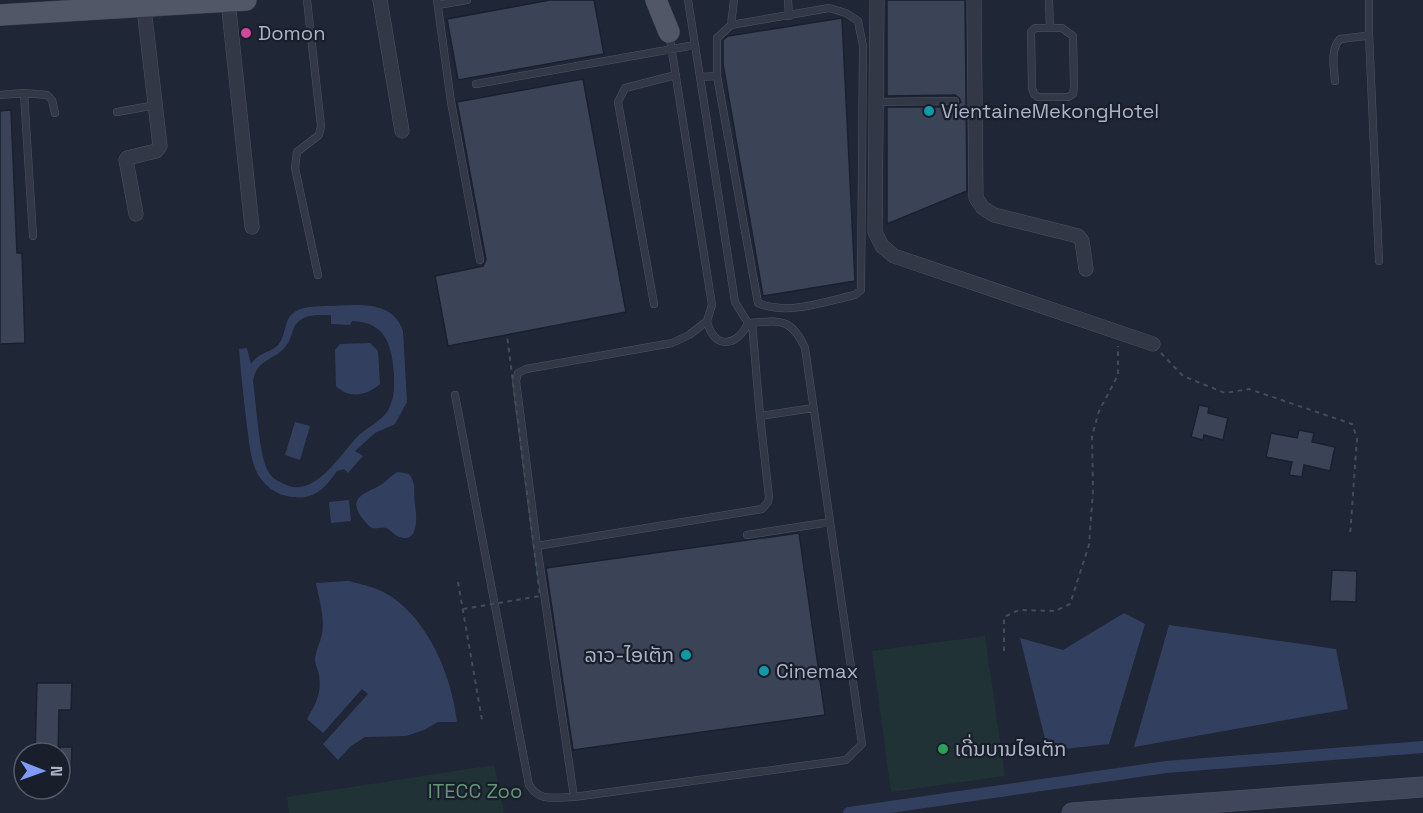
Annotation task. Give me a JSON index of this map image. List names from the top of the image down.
{
  "parks": ["ITECC Zoo"],
  "places": [
    "Domon",
    "VientaineMekongHotel",
    "ລາວ-ໄອເຕັກ",
    "Cinemax",
    "ເດີ່ນບານໄອເຕັກ"
  ],
  "north": "right"
}
